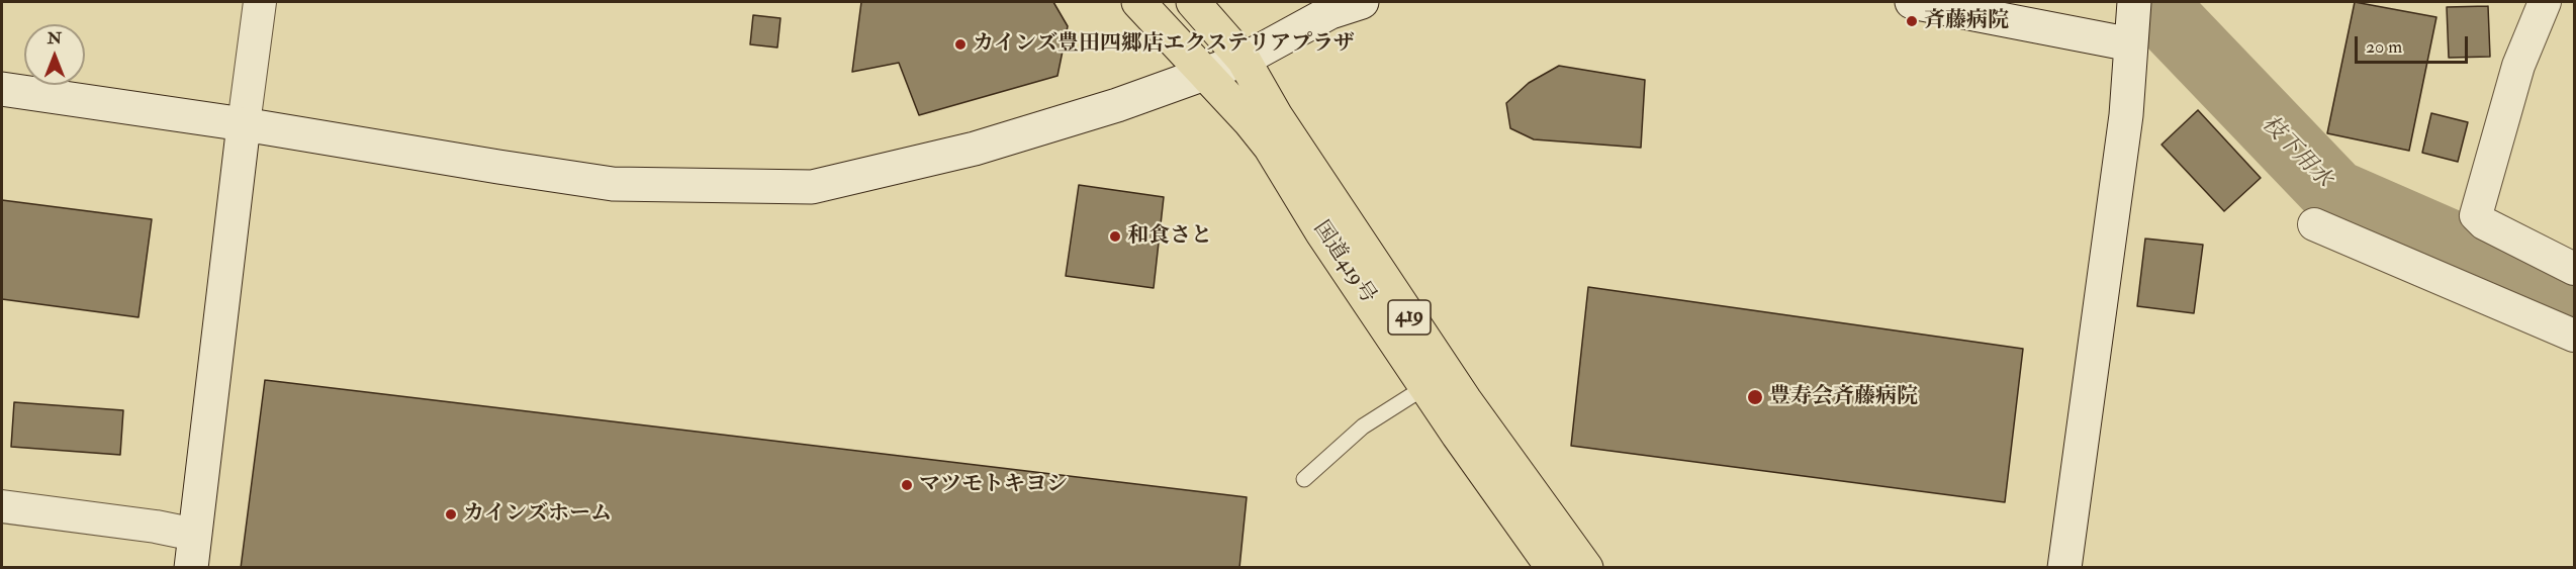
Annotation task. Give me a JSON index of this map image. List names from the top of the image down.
{
  "streets": {
    "highway": ["国道419号", "419"]
  },
  "water": ["枝下用水"],
  "places": [
    "斉藤病院",
    "カインズ豊田四郷店エクステリアプラザ",
    "和食さと",
    "豊寿会斉藤病院",
    "マツモトキヨシ",
    "カインズホーム"
  ],
  "scale_bar": "20 m",
  "north": "top"
}
